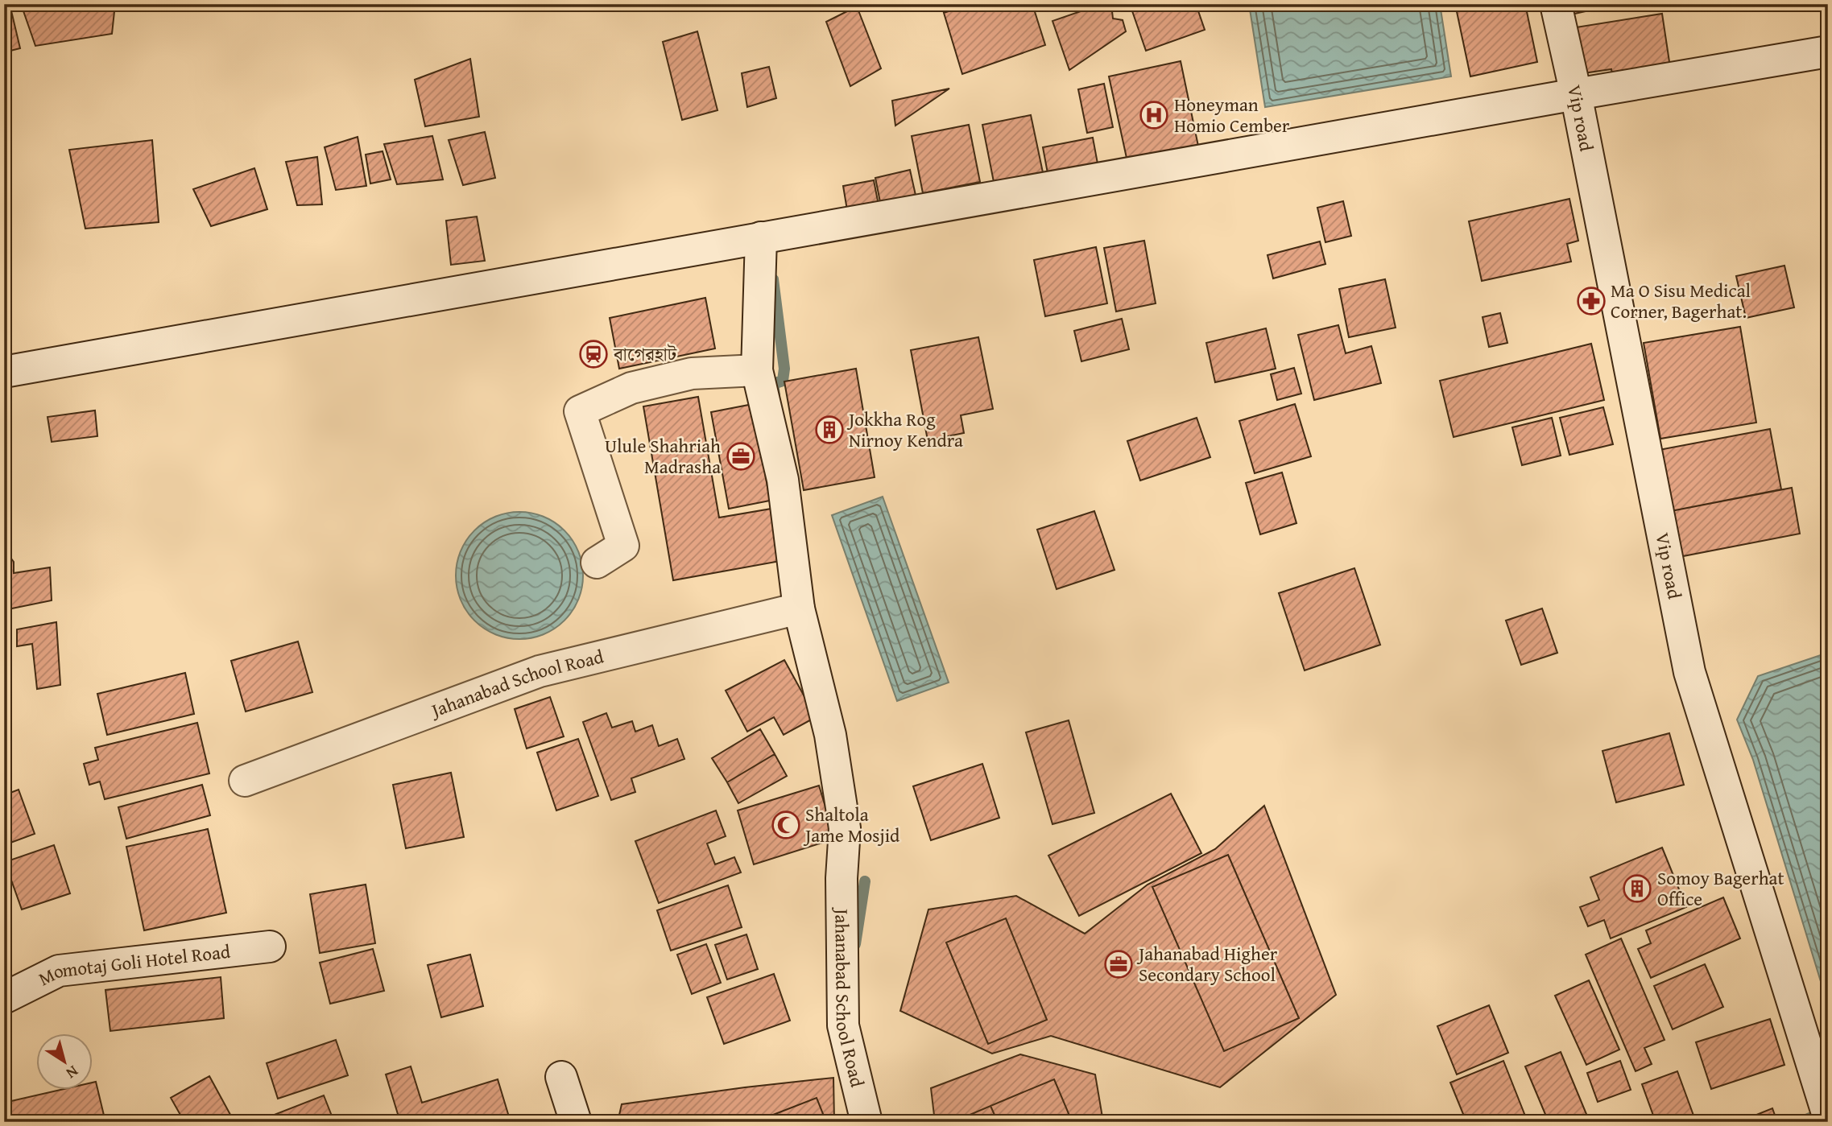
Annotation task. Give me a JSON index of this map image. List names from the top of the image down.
{
  "streets": {
    "street": ["Vip road", "Jahanabad School Road", "Momotaj Goli Hotel Road"]
  },
  "places": {
    "hospital": ["Honeyman Homio Cember"],
    "pharmacy": ["Ma O Sisu Medical Corner, Bagerhat."],
    "station": ["বাগেরহাট"],
    "building": ["Jokkha Rog Nirnoy Kendra", "Somoy Bagerhat Office"],
    "office": ["Ulule Shahriah Madrasha", "Jahanabad Higher Secondary School"],
    "mosque": ["Shaltola Jame Mosjid"]
  },
  "north": "bottom right"
}
